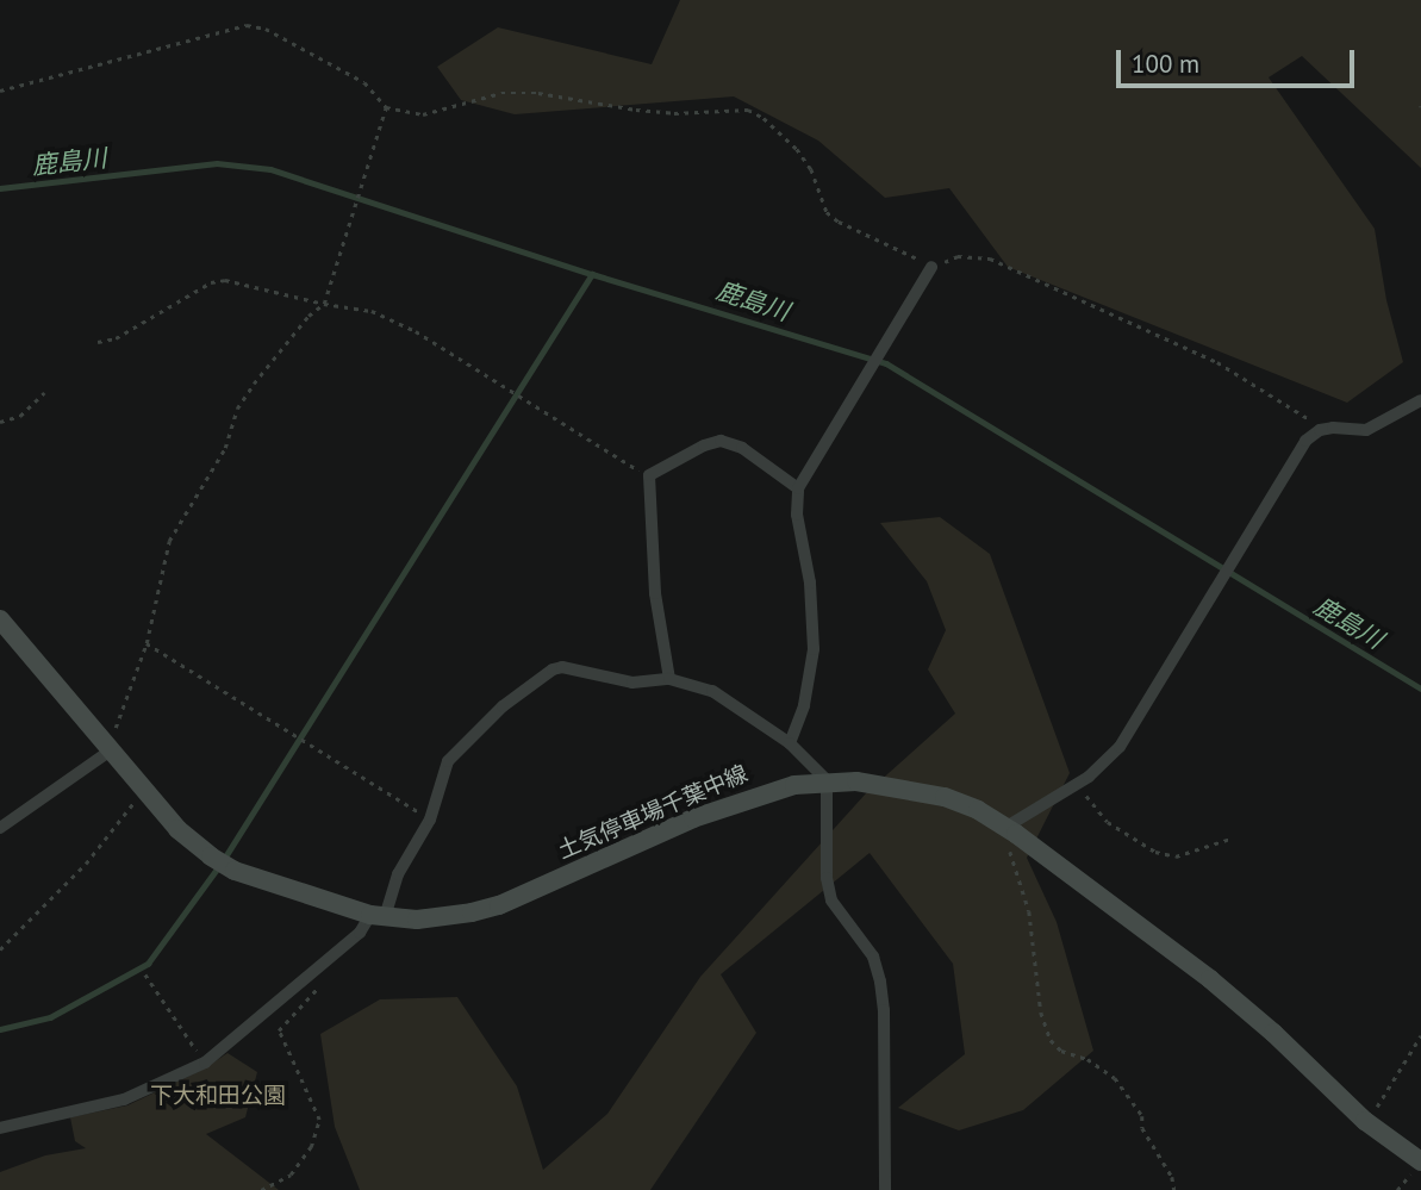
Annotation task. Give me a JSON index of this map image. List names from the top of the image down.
{
  "streets": {
    "main road": ["土気停車場千葉中線"]
  },
  "water": ["鹿島川"],
  "parks": ["下大和田公園"],
  "scale_bar": "100 m"
}
